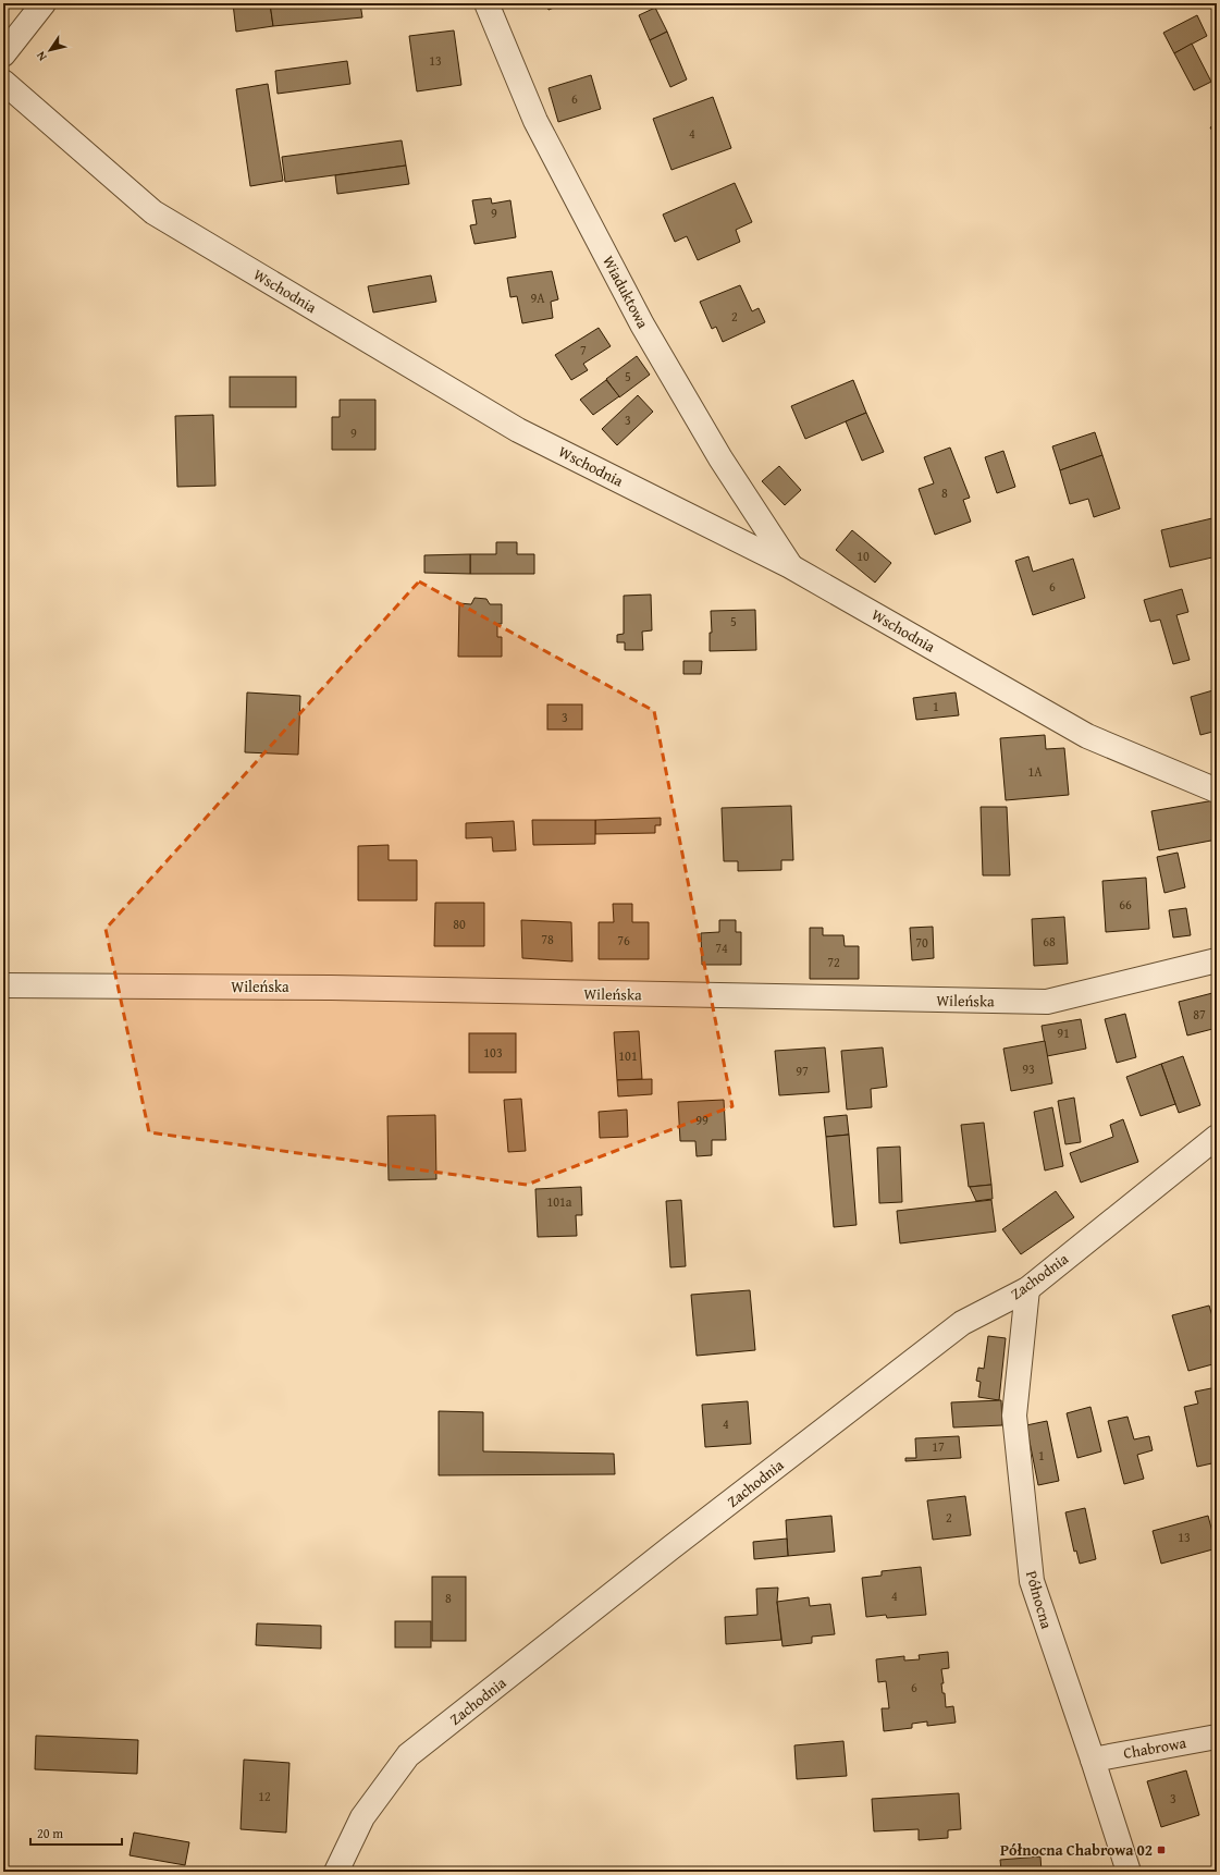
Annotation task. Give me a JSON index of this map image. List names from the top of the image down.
{
  "streets": {
    "street": [
      "Wschodnia",
      "Wiaduktowa",
      "Wileńska",
      "Zachodnia",
      "Północna",
      "Chabrowa"
    ]
  },
  "crossings": [
    ["Wschodnia", "Wiaduktowa"],
    ["Zachodnia", "Północna"],
    ["Północna", "Chabrowa"]
  ],
  "places": {
    "transit": ["Północna Chabrowa 02"]
  },
  "house_numbers": [
    "13",
    "6",
    "4",
    "9",
    "9A",
    "2",
    "7",
    "5",
    "3",
    "9",
    "8",
    "10",
    "6",
    "5",
    "1",
    "3",
    "1A",
    "66",
    "80",
    "78",
    "76",
    "68",
    "70",
    "74",
    "72",
    "87",
    "91",
    "103",
    "101",
    "93",
    "97",
    "99",
    "101a",
    "4",
    "17",
    "1",
    "2",
    "13",
    "4",
    "8",
    "6",
    "12",
    "3"
  ],
  "scale_bar": "20 m",
  "north": "bottom left"
}
